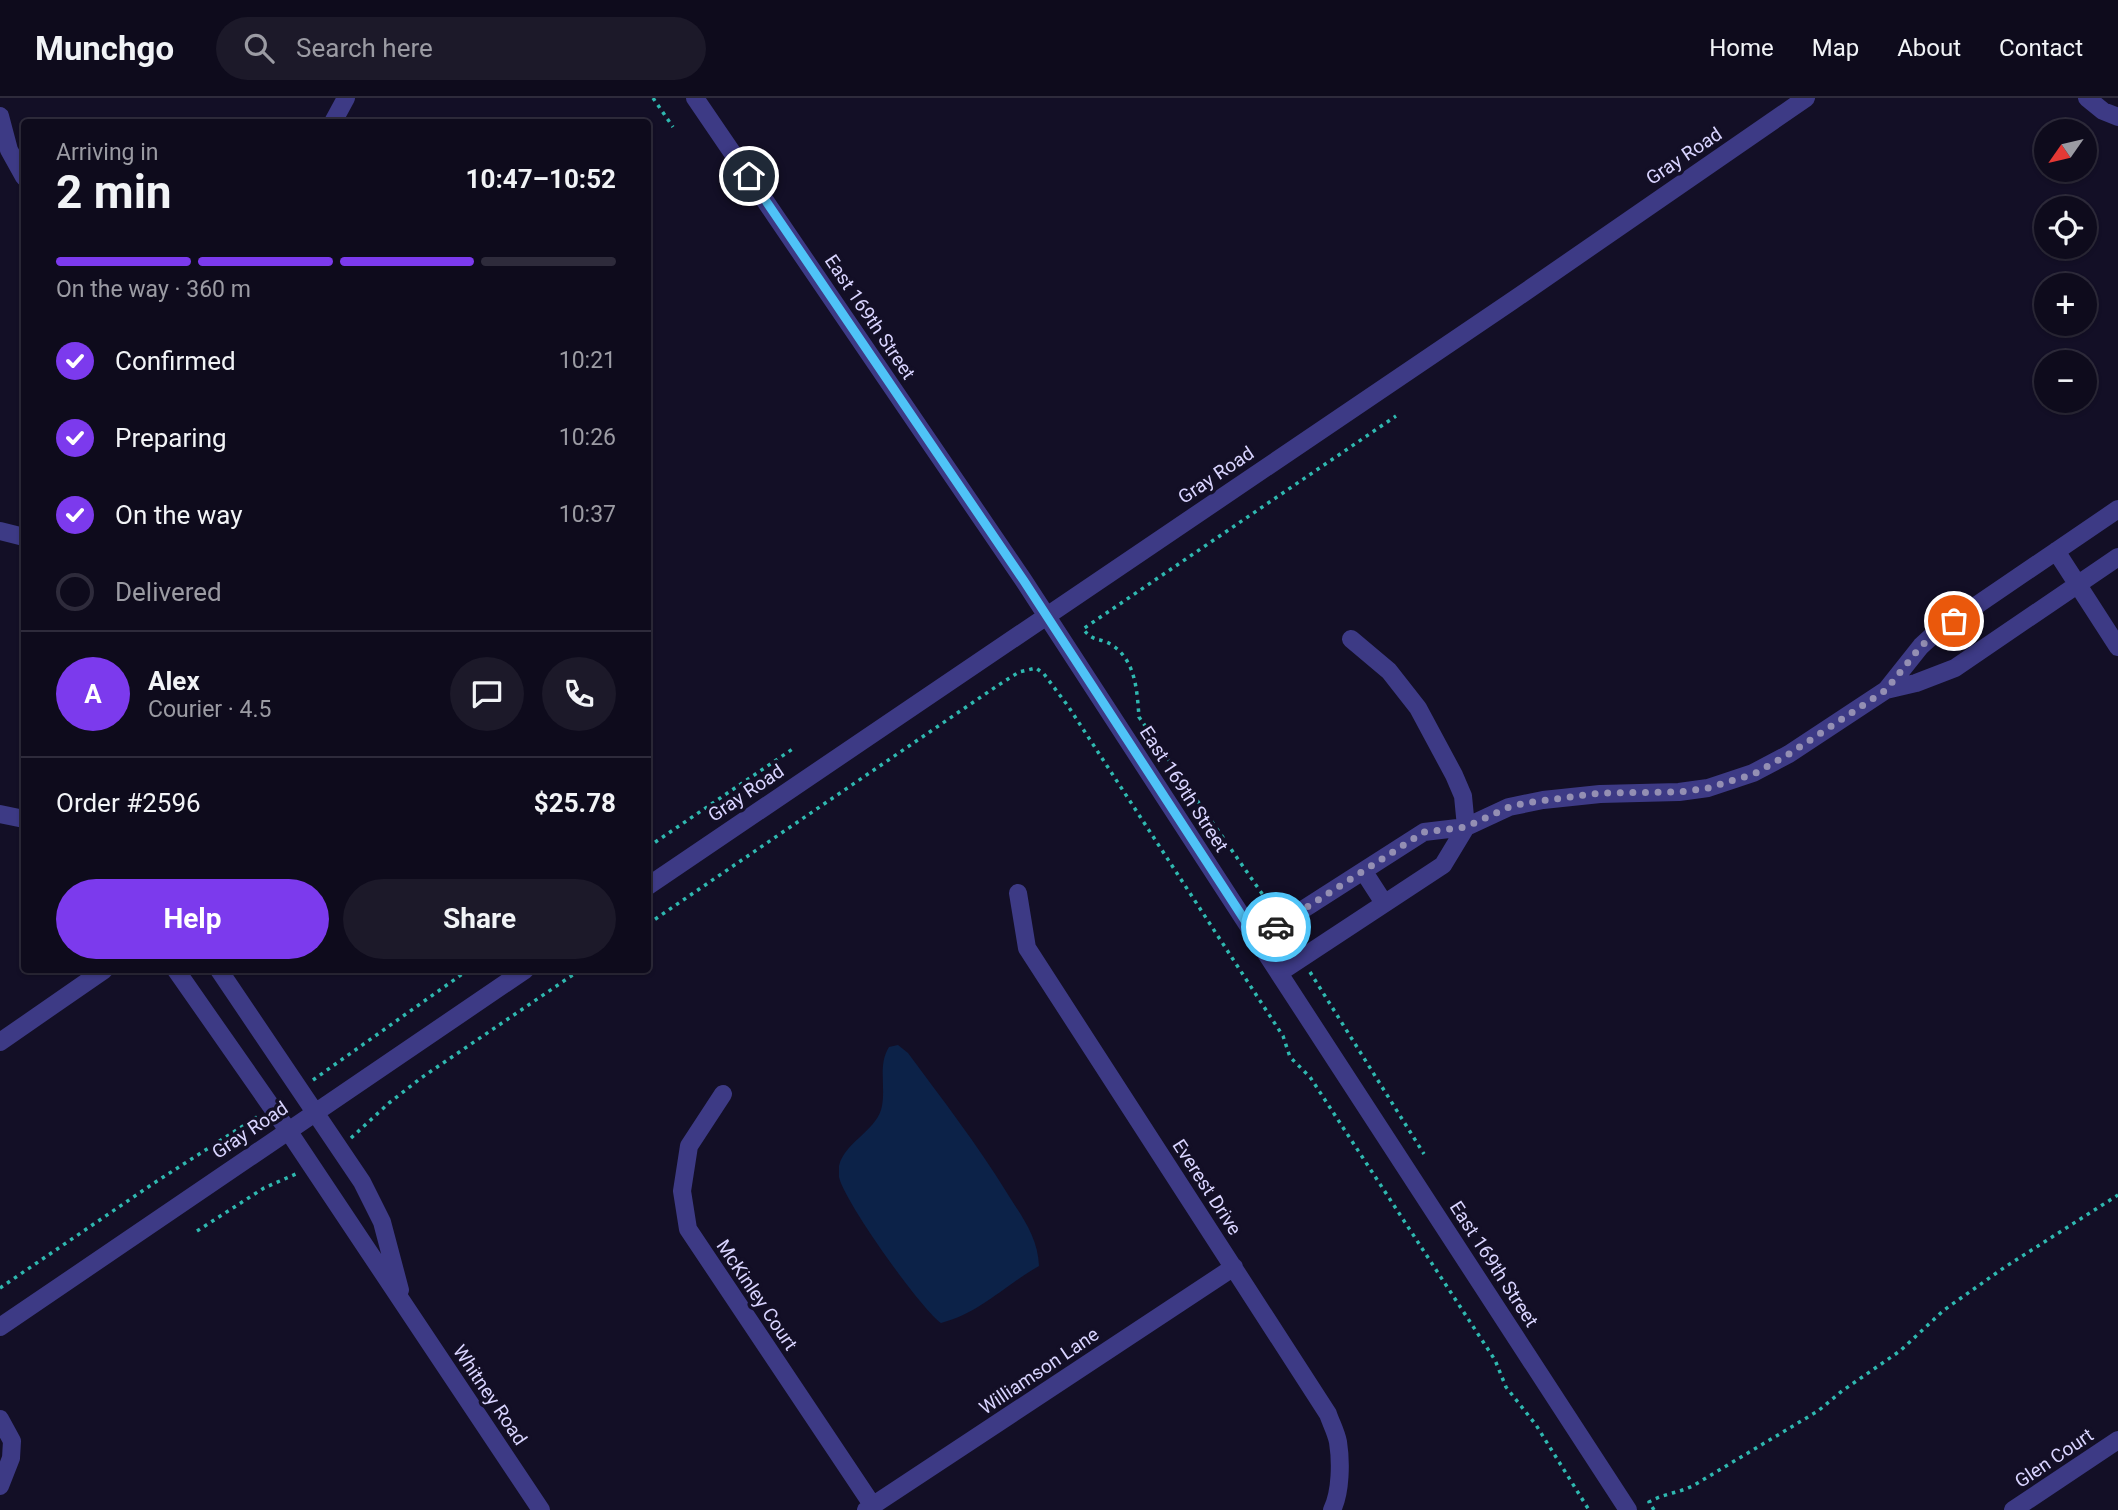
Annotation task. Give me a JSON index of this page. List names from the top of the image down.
{
  "streets": {
    "street": [
      "Gray Road",
      "East 169th Street",
      "Everest Drive",
      "McKinley Court",
      "Williamson Lane",
      "Whitney Road",
      "Glen Court"
    ]
  },
  "crossings": [
    ["Gray Road", "East 169th Street"],
    ["Gray Road", "Whitney Road"],
    ["Everest Drive", "Williamson Lane"],
    ["McKinley Court", "Williamson Lane"]
  ],
  "north": "bottom left",
  "page": {
    "header": "Munchgo",
    "search": "Search here",
    "nav": [
      "Home",
      "Map",
      "About",
      "Contact"
    ],
    "map_buttons": ["+", "−"],
    "heading": ["2 min", "Arriving in", "10:47–10:52"],
    "panel": [
      "Alex",
      "Courier · 4.5",
      "Order #2596",
      "$25.78"
    ],
    "bar": "On the way · 360 m",
    "list": [
      ["Confirmed", "10:21"],
      ["Preparing", "10:26"],
      ["On the way", "10:37"],
      "Delivered"
    ],
    "round": "A",
    "buttons": ["Help", "Share"]
  }
}
